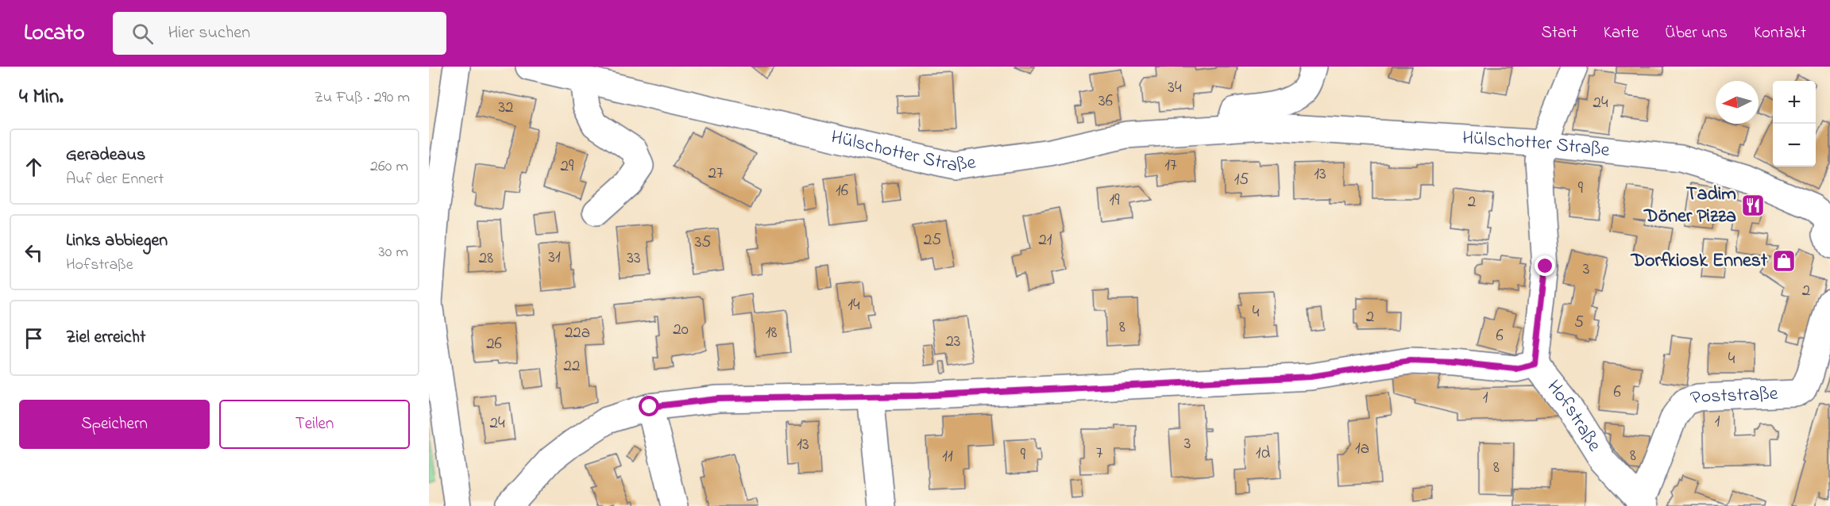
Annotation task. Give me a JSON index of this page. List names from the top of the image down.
{
  "streets": {
    "street": ["Hülschotter Straße", "Poststraße", "Hofstraße"]
  },
  "crossings": [
    ["Hülschotter Straße", "Hofstraße"],
    ["Poststraße", "Hofstraße"]
  ],
  "places": {
    "restaurant": ["Tadim Döner Pizza"],
    "shop": ["Dorfkiosk Ennest"]
  },
  "house_numbers": [
    "34",
    "36",
    "24",
    "32",
    "17",
    "29",
    "27",
    "13",
    "15",
    "9",
    "16",
    "19",
    "2",
    "25",
    "21",
    "35",
    "31",
    "28",
    "33",
    "3",
    "2",
    "14",
    "4",
    "2",
    "5",
    "8",
    "20",
    "22a",
    "18",
    "6",
    "23",
    "26",
    "4",
    "22",
    "6",
    "1",
    "1",
    "24",
    "3",
    "13",
    "1a",
    "7",
    "1d",
    "9",
    "8",
    "11",
    "8"
  ],
  "north": "left",
  "page": {
    "header": "Locato",
    "search": "Hier suchen",
    "nav": [
      "Start",
      "Karte",
      "Über uns",
      "Kontakt"
    ],
    "heading": ["4 Min.", "Zu Fuß · 290 m"],
    "map_buttons": ["+", "−"],
    "list": [
      ["Geradeaus", "Auf der Ennert", "260 m"],
      ["Links abbiegen", "Hofstraße", "30 m"],
      "Ziel erreicht"
    ],
    "buttons": ["Speichern", "Teilen"]
  }
}
